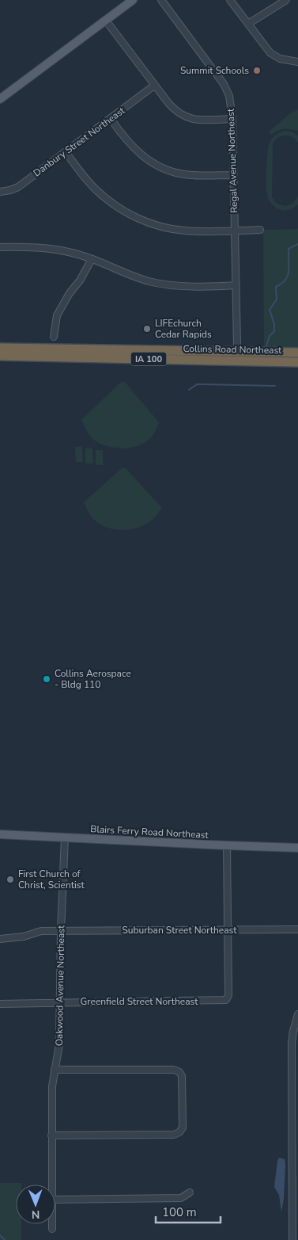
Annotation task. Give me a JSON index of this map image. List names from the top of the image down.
{
  "streets": {
    "highway": ["Collins Road Northeast", "IA 100"],
    "main road": ["Blairs Ferry Road Northeast"],
    "street": [
      "Danbury Street Northeast",
      "Regal Avenue Northeast",
      "Suburban Street Northeast",
      "Oakwood Avenue Northeast",
      "Greenfield Street Northeast"
    ]
  },
  "crossings": [
    ["Blairs Ferry Road Northeast", "Oakwood Avenue Northeast"],
    ["Suburban Street Northeast", "Oakwood Avenue Northeast"],
    ["Suburban Street Northeast", "Greenfield Street Northeast"],
    ["Oakwood Avenue Northeast", "Greenfield Street Northeast"]
  ],
  "places": [
    "Summit Schools",
    "LIFEchurch Cedar Rapids",
    "Collins Aerospace - Bldg 110",
    "First Church of Christ, Scientist"
  ],
  "scale_bar": "100 m",
  "north": "bottom"
}
